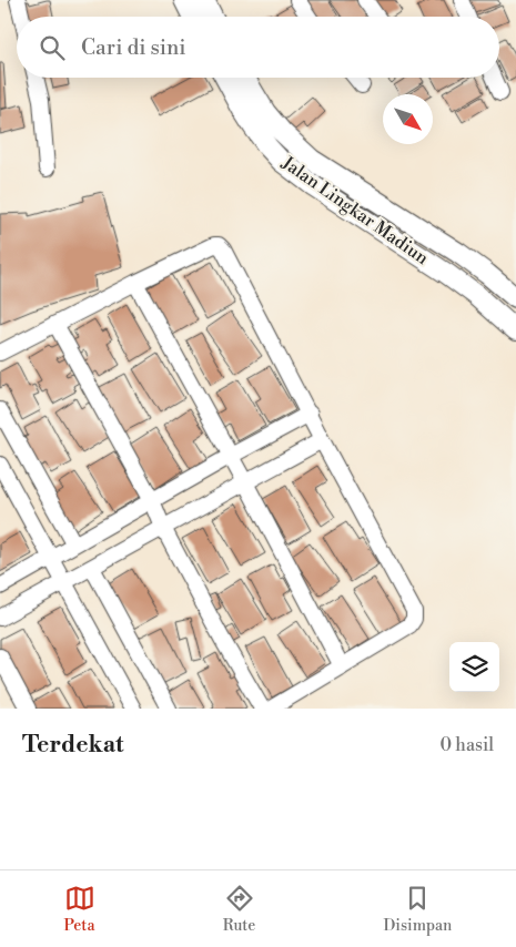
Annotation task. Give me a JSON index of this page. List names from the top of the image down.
{
  "streets": {
    "main road": ["Jalan Lingkar Madiun"]
  },
  "north": "bottom right",
  "page": {
    "search": "Cari di sini",
    "heading": ["Terdekat", "0 hasil"],
    "nav": ["Peta", "Rute", "Disimpan"]
  }
}
